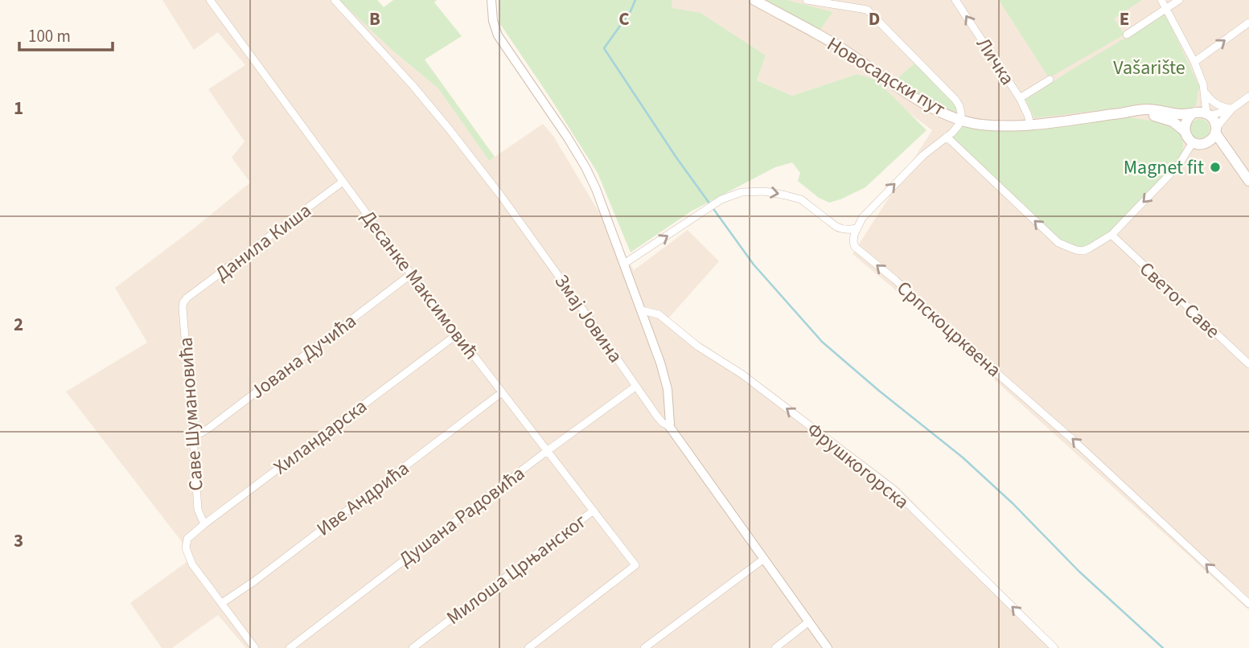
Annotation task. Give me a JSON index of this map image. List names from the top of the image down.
{
  "streets": {
    "main road": ["Новосадски пут"],
    "street": [
      "Личка",
      "Данила Киша",
      "Десанке Максимовић",
      "Светог Саве",
      "Змај Јовина",
      "Српскоцрквена",
      "Јована Дучића",
      "Саве Шумановића",
      "Хиландарска",
      "Фрушкогорска",
      "Иве Андрића",
      "Душана Радовића",
      "Милоша Црњанског"
    ]
  },
  "crossings": [
    ["Личка", "Новосадски пут"],
    ["Данила Киша", "Десанке Максимовић"],
    ["Данила Киша", "Саве Шумановића"],
    ["Десанке Максимовић", "Јована Дучића"],
    ["Десанке Максимовић", "Хиландарска"],
    ["Десанке Максимовић", "Иве Андрића"],
    ["Десанке Максимовић", "Душана Радовића"],
    ["Десанке Максимовић", "Милоша Црњанског"],
    ["Змај Јовина", "Душана Радовића"],
    ["Јована Дучића", "Саве Шумановића"],
    ["Саве Шумановића", "Хиландарска"],
    ["Хиландарска", "Иве Андрића"]
  ],
  "one_way": ["Личка", "Српскоцрквена", "Фрушкогорска"],
  "parks": ["Vašarište"],
  "places": ["Magnet fit"],
  "scale_bar": "100 m",
  "grid": {
    "columns": [
      "B",
      "C",
      "D",
      "E"
    ],
    "rows": ["1", "2", "3"]
  }
}
